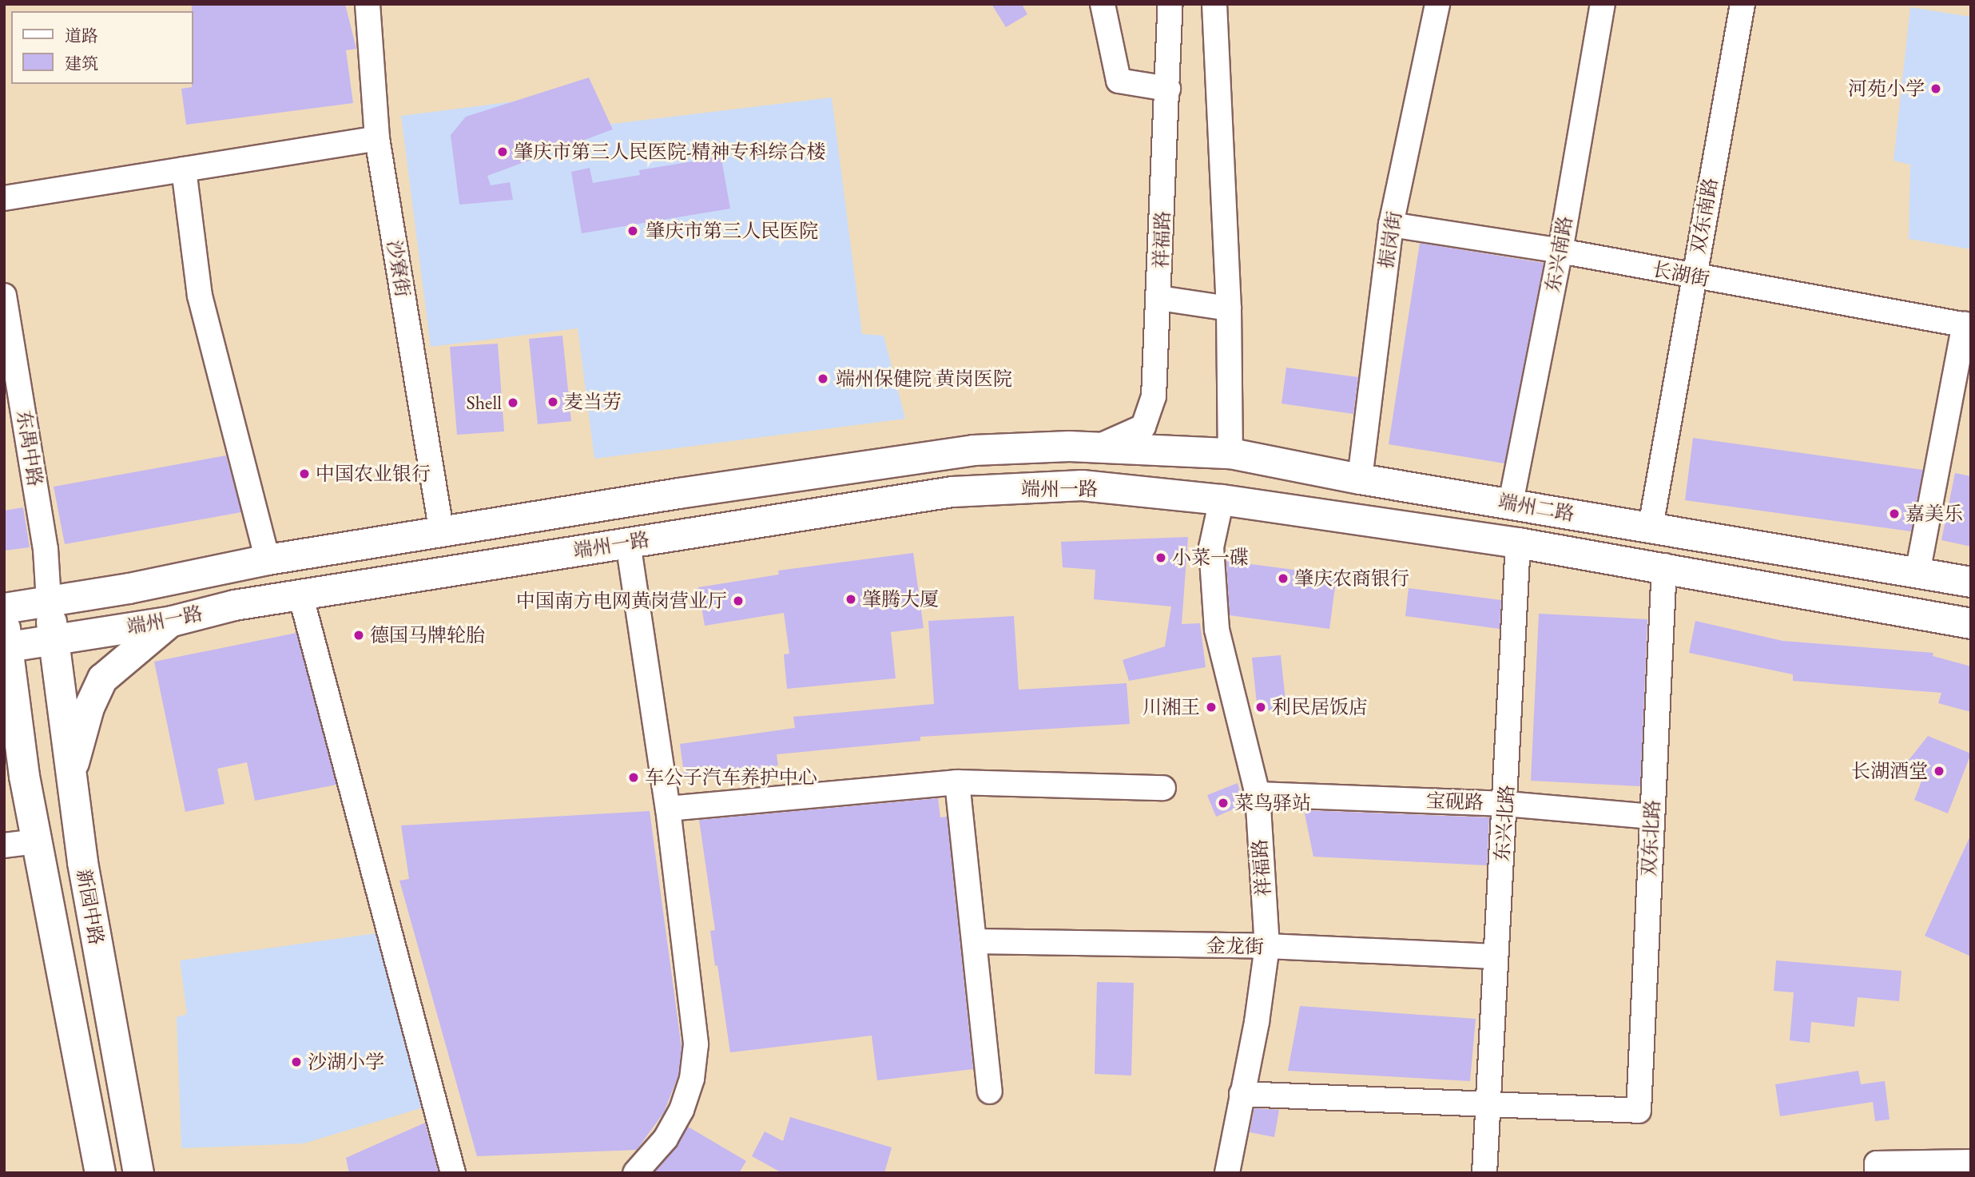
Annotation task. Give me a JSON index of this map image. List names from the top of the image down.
{
  "streets": {
    "main road": ["端州一路", "端州二路", "新园中路"],
    "street": [
      "双东南路",
      "祥福路",
      "振岗街",
      "东兴南路",
      "沙寮街",
      "长湖街",
      "东禺中路",
      "宝砚路",
      "东兴北路",
      "双东北路",
      "金龙街"
    ]
  },
  "crossings": [
    ["双东南路", "长湖街"],
    ["双东南路", "端州二路"],
    ["祥福路", "端州一路"],
    ["祥福路", "端州二路"],
    ["祥福路", "宝砚路"],
    ["祥福路", "金龙街"],
    ["振岗街", "长湖街"],
    ["振岗街", "端州二路"],
    ["东兴南路", "长湖街"],
    ["东兴南路", "端州二路"],
    ["沙寮街", "端州一路"],
    ["东禺中路", "端州一路"],
    ["东禺中路", "新园中路"],
    ["端州一路", "端州二路"],
    ["端州一路", "新园中路"],
    ["端州二路", "东兴北路"],
    ["端州二路", "双东北路"],
    ["宝砚路", "东兴北路"],
    ["宝砚路", "双东北路"],
    ["东兴北路", "双东北路"],
    ["东兴北路", "金龙街"]
  ],
  "places": [
    "河苑小学",
    "肇庆市第三人民医院-精神专科综合楼",
    "肇庆市第三人民医院",
    "端州保健院 黄岗医院",
    "麦当劳",
    "Shell",
    "中国农业银行",
    "嘉美乐",
    "小菜一碟",
    "肇庆农商银行",
    "肇腾大厦",
    "中国南方电网黄岗营业厅",
    "德国马牌轮胎",
    "川湘王",
    "利民居饭店",
    "长湖酒堂",
    "车公子汽车养护中心",
    "菜鸟驿站",
    "沙湖小学"
  ],
  "legend": ["道路", "建筑"]
}
